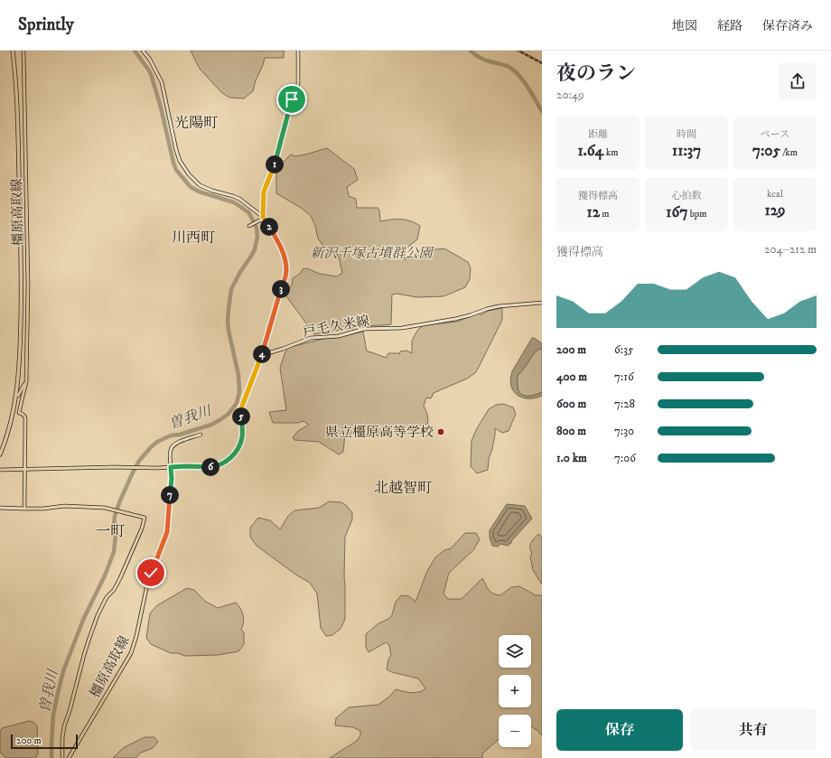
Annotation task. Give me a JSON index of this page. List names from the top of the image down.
{
  "streets": {
    "main road": ["橿原高取線"],
    "street": ["戸毛久米線"]
  },
  "districts": [
    "光陽町",
    "川西町",
    "北越智町",
    "一町"
  ],
  "water": ["曽我川"],
  "parks": ["新沢千塚古墳群公園"],
  "places": ["県立橿原高等学校"],
  "scale_bar": "200 m",
  "page": {
    "header": "Sprintly",
    "nav": ["地図", "経路", "保存済み"],
    "heading": ["夜のラン", "20:49"],
    "stats": [
      ["距離", "1.64 km"],
      ["時間", "11:37"],
      ["ペース", "7:05 /km"],
      ["獲得標高", "12 m"],
      ["心拍数", "167 bpm"],
      ["kcal", "129"]
    ],
    "pins": [
      "1",
      "2",
      "3",
      "4",
      "5",
      "6",
      "7"
    ],
    "chart": ["獲得標高", "204–212 m"],
    "list": [
      {
        "name": "200 m",
        "note": "6:35"
      },
      {
        "name": "400 m",
        "note": "7:16"
      },
      {
        "name": "600 m",
        "note": "7:28"
      },
      {
        "name": "800 m",
        "note": "7:30"
      },
      {
        "name": "1.0 km",
        "note": "7:06"
      }
    ],
    "map_buttons": ["+", "−"],
    "buttons": ["保存", "共有"],
    "scale": "200 m"
  }
}
